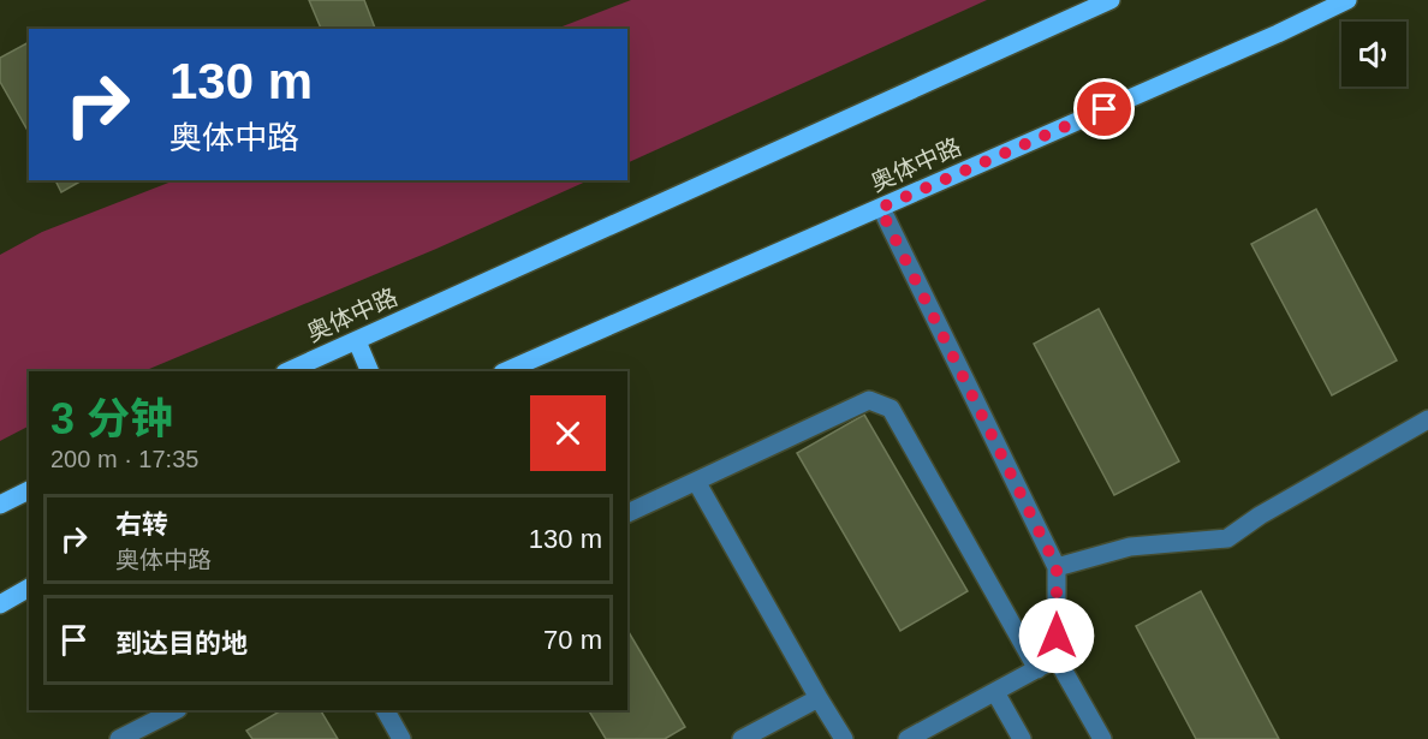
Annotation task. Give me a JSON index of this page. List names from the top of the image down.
{
  "streets": {
    "main road": ["奥体中路"]
  },
  "page": {
    "turn": ["130 m", "奥体中路"],
    "heading": ["3 分钟", "200 m · 17:35"],
    "list": [
      {
        "name": "右转",
        "note": "奥体中路",
        "value": "130 m"
      },
      {
        "name": "到达目的地",
        "value": "70 m"
      }
    ]
  }
}
